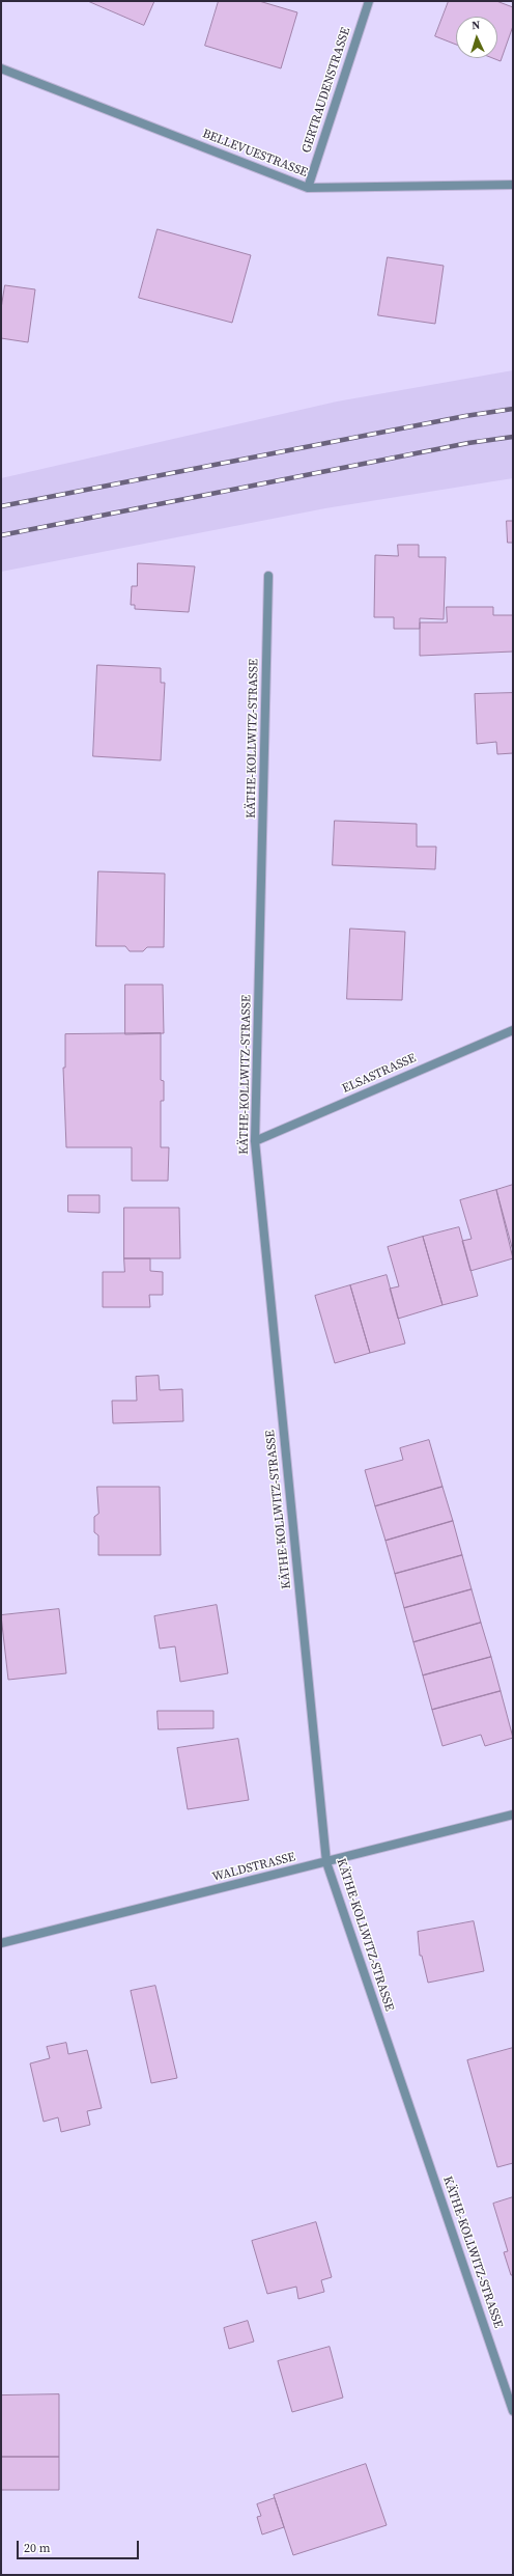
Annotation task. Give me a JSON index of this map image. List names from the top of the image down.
{
  "streets": {
    "street": [
      "GERTRAUDENSTRASSE",
      "BELLEVUESTRASSE",
      "KÄTHE-KOLLWITZ-STRASSE",
      "ELSASTRASSE",
      "WALDSTRASSE"
    ]
  },
  "crossings": [
    ["GERTRAUDENSTRASSE", "BELLEVUESTRASSE"],
    ["KÄTHE-KOLLWITZ-STRASSE", "ELSASTRASSE"],
    ["KÄTHE-KOLLWITZ-STRASSE", "WALDSTRASSE"]
  ],
  "scale_bar": "20 m",
  "north": "top"
}
